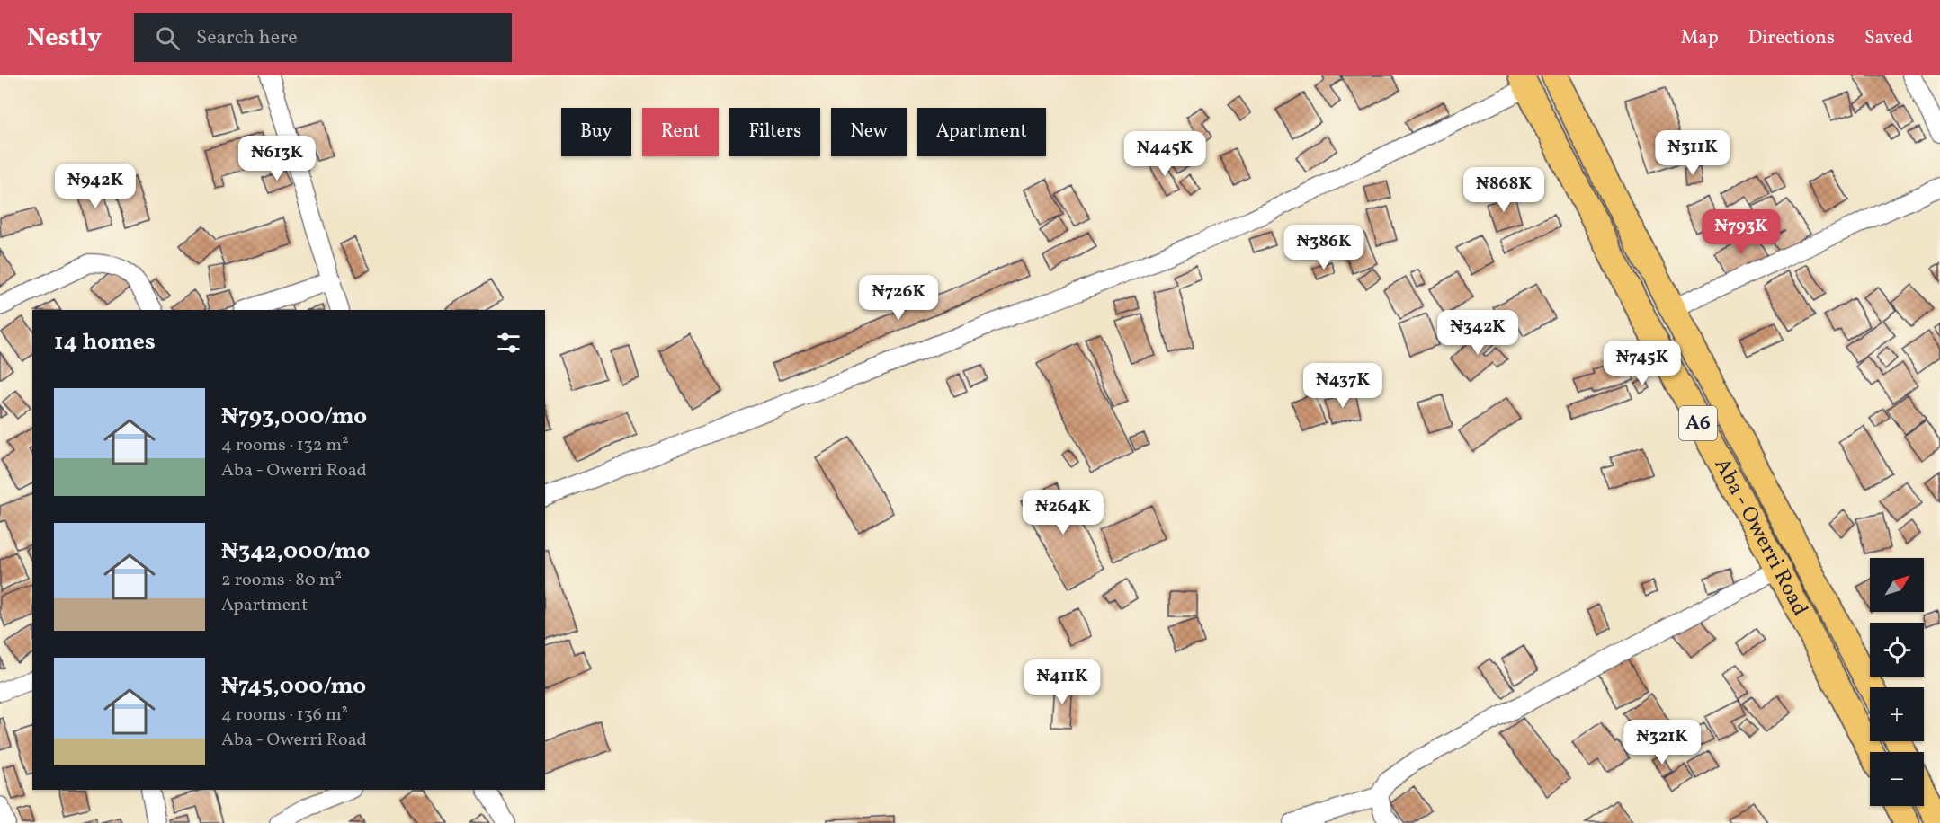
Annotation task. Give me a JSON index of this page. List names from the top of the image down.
{
  "streets": {
    "highway": ["A6", "Aba - Owerri Road"]
  },
  "north": "top right",
  "page": {
    "header": "Nestly",
    "search": "Search here",
    "nav": ["Map", "Directions", "Saved"],
    "chip": [
      "Buy",
      "Rent",
      "Filters",
      "New",
      "Apartment"
    ],
    "price": [
      "₦311K",
      "₦445K",
      "₦613K",
      "₦942K",
      "₦868K",
      "₦793K",
      "₦386K",
      "₦726K",
      "₦342K",
      "₦745K",
      "₦437K",
      "₦264K",
      "₦411K",
      "₦321K"
    ],
    "heading": "14 homes",
    "list": [
      {
        "name": "₦793,000/mo",
        "note": "4 rooms · 132 m² · Aba - Owerri Road"
      },
      {
        "name": "₦342,000/mo",
        "note": "2 rooms · 80 m² · Apartment"
      },
      {
        "name": "₦745,000/mo",
        "note": "4 rooms · 136 m² · Aba - Owerri Road"
      }
    ],
    "map_buttons": ["+", "−"]
  }
}
